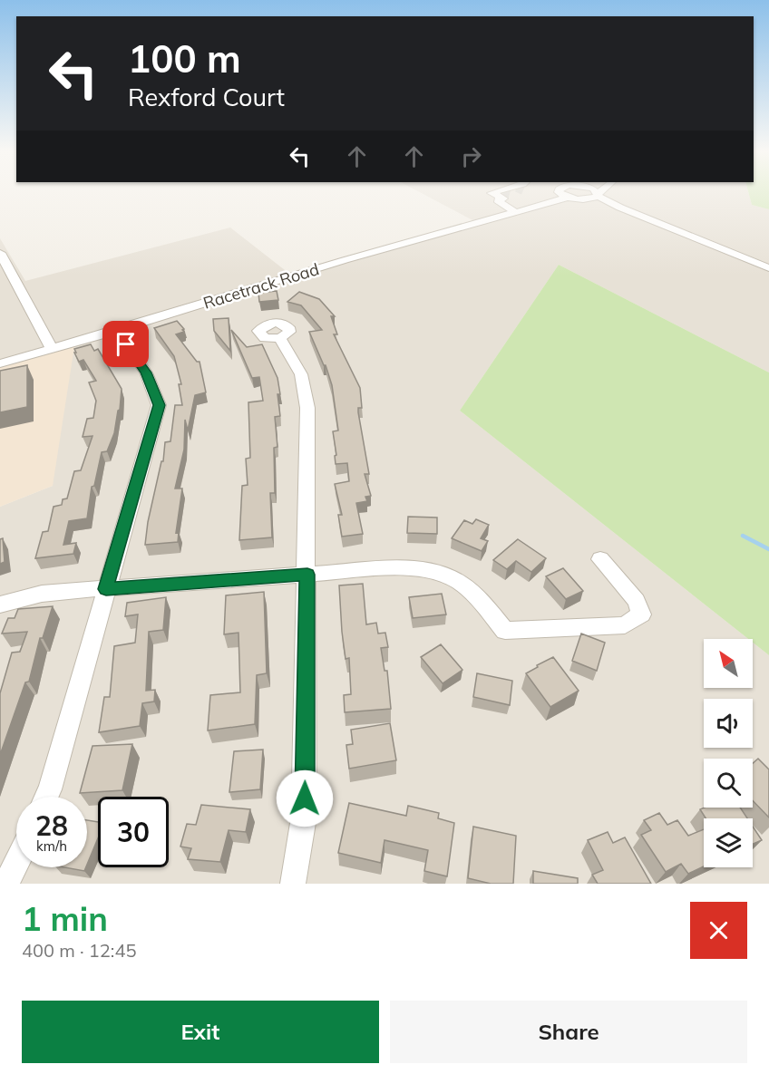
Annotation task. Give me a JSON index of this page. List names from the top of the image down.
{
  "streets": {
    "street": ["Racetrack Road"]
  },
  "north": "top left",
  "page": {
    "turn": ["100 m", "Rexford Court"],
    "speed": "28 km/h",
    "limit": "30",
    "heading": ["1 min", "400 m · 12:45"],
    "buttons": ["Exit", "Share"]
  }
}
